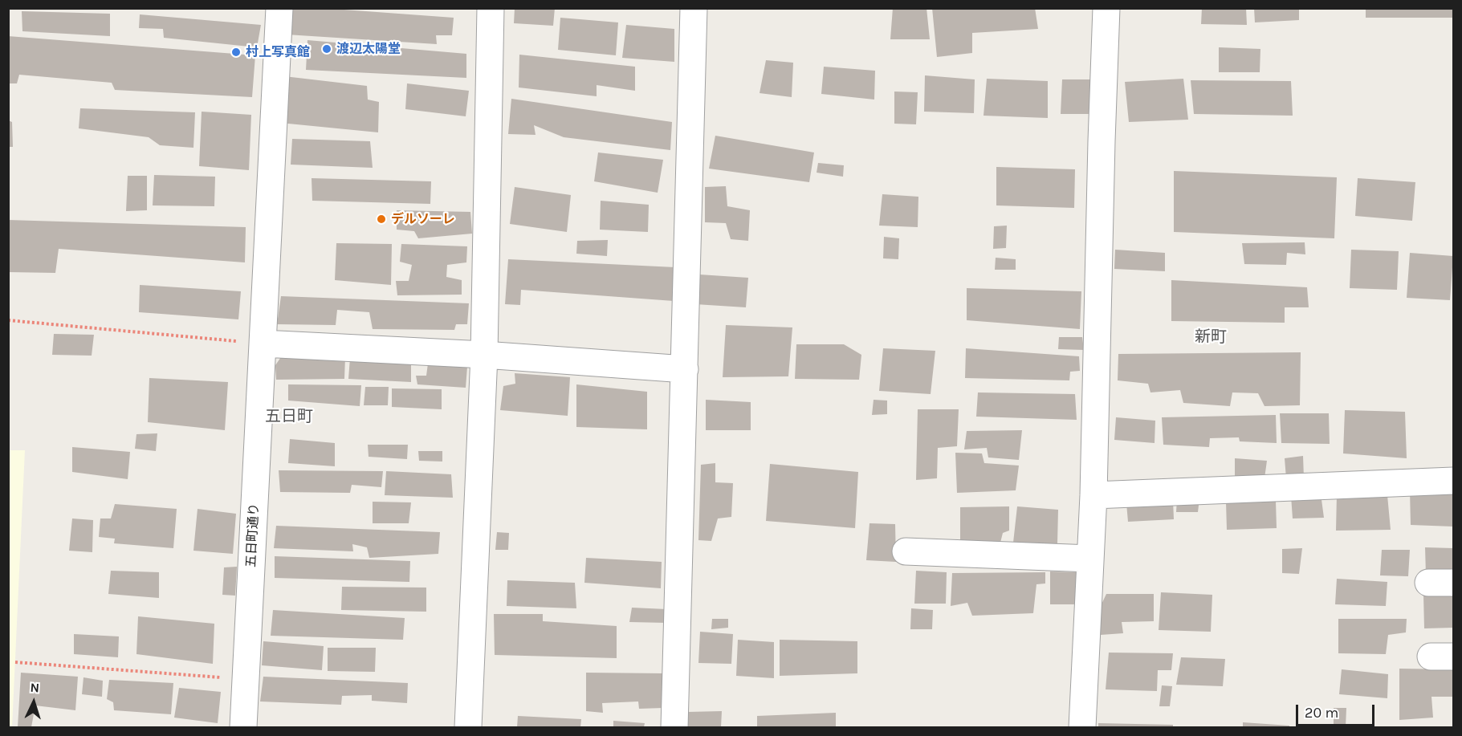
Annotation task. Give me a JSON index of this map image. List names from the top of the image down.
{
  "streets": {
    "street": ["五日町通り"]
  },
  "districts": ["新町", "五日町"],
  "places": ["渡辺太陽堂", "村上写真館", "デルソーレ"],
  "scale_bar": "20 m",
  "north": "top"
}
